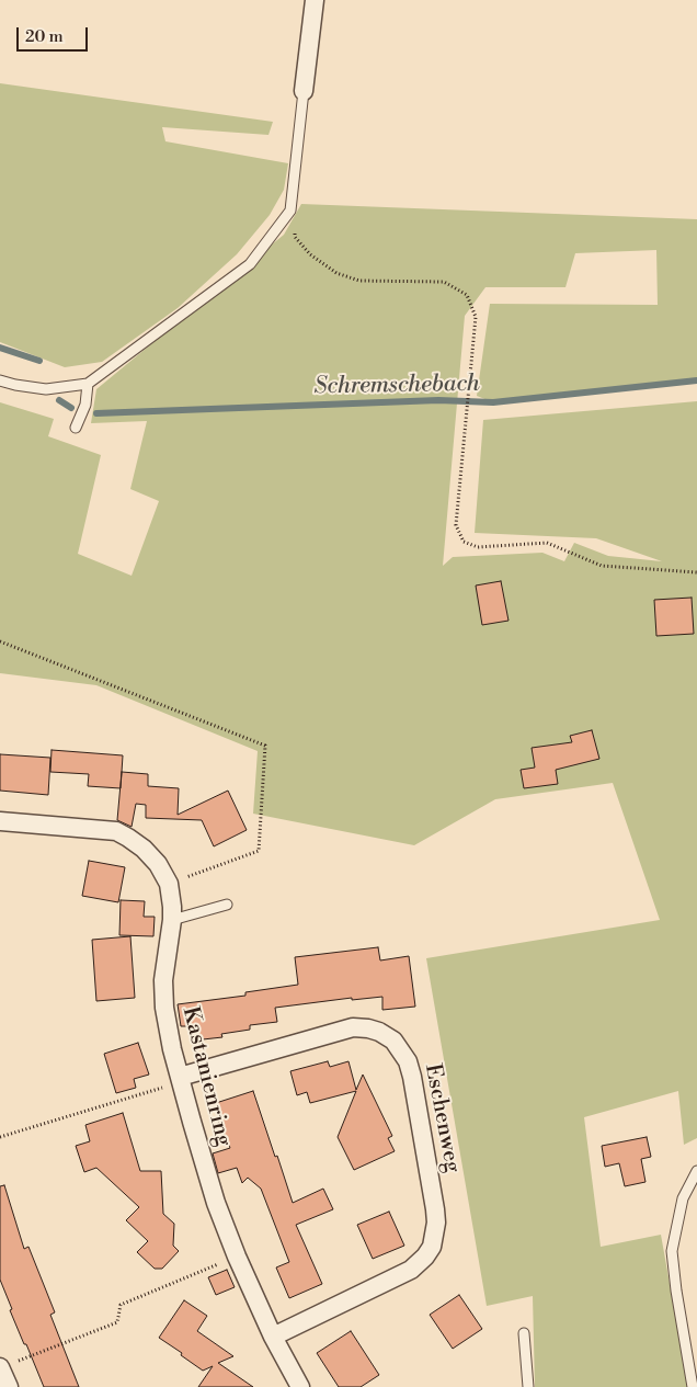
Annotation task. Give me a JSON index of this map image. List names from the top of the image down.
{
  "streets": {
    "street": ["Kastanienring", "Eschenweg"]
  },
  "crossings": [
    ["Kastanienring", "Eschenweg"]
  ],
  "water": ["Schremschebach"],
  "scale_bar": "20 m"
}
